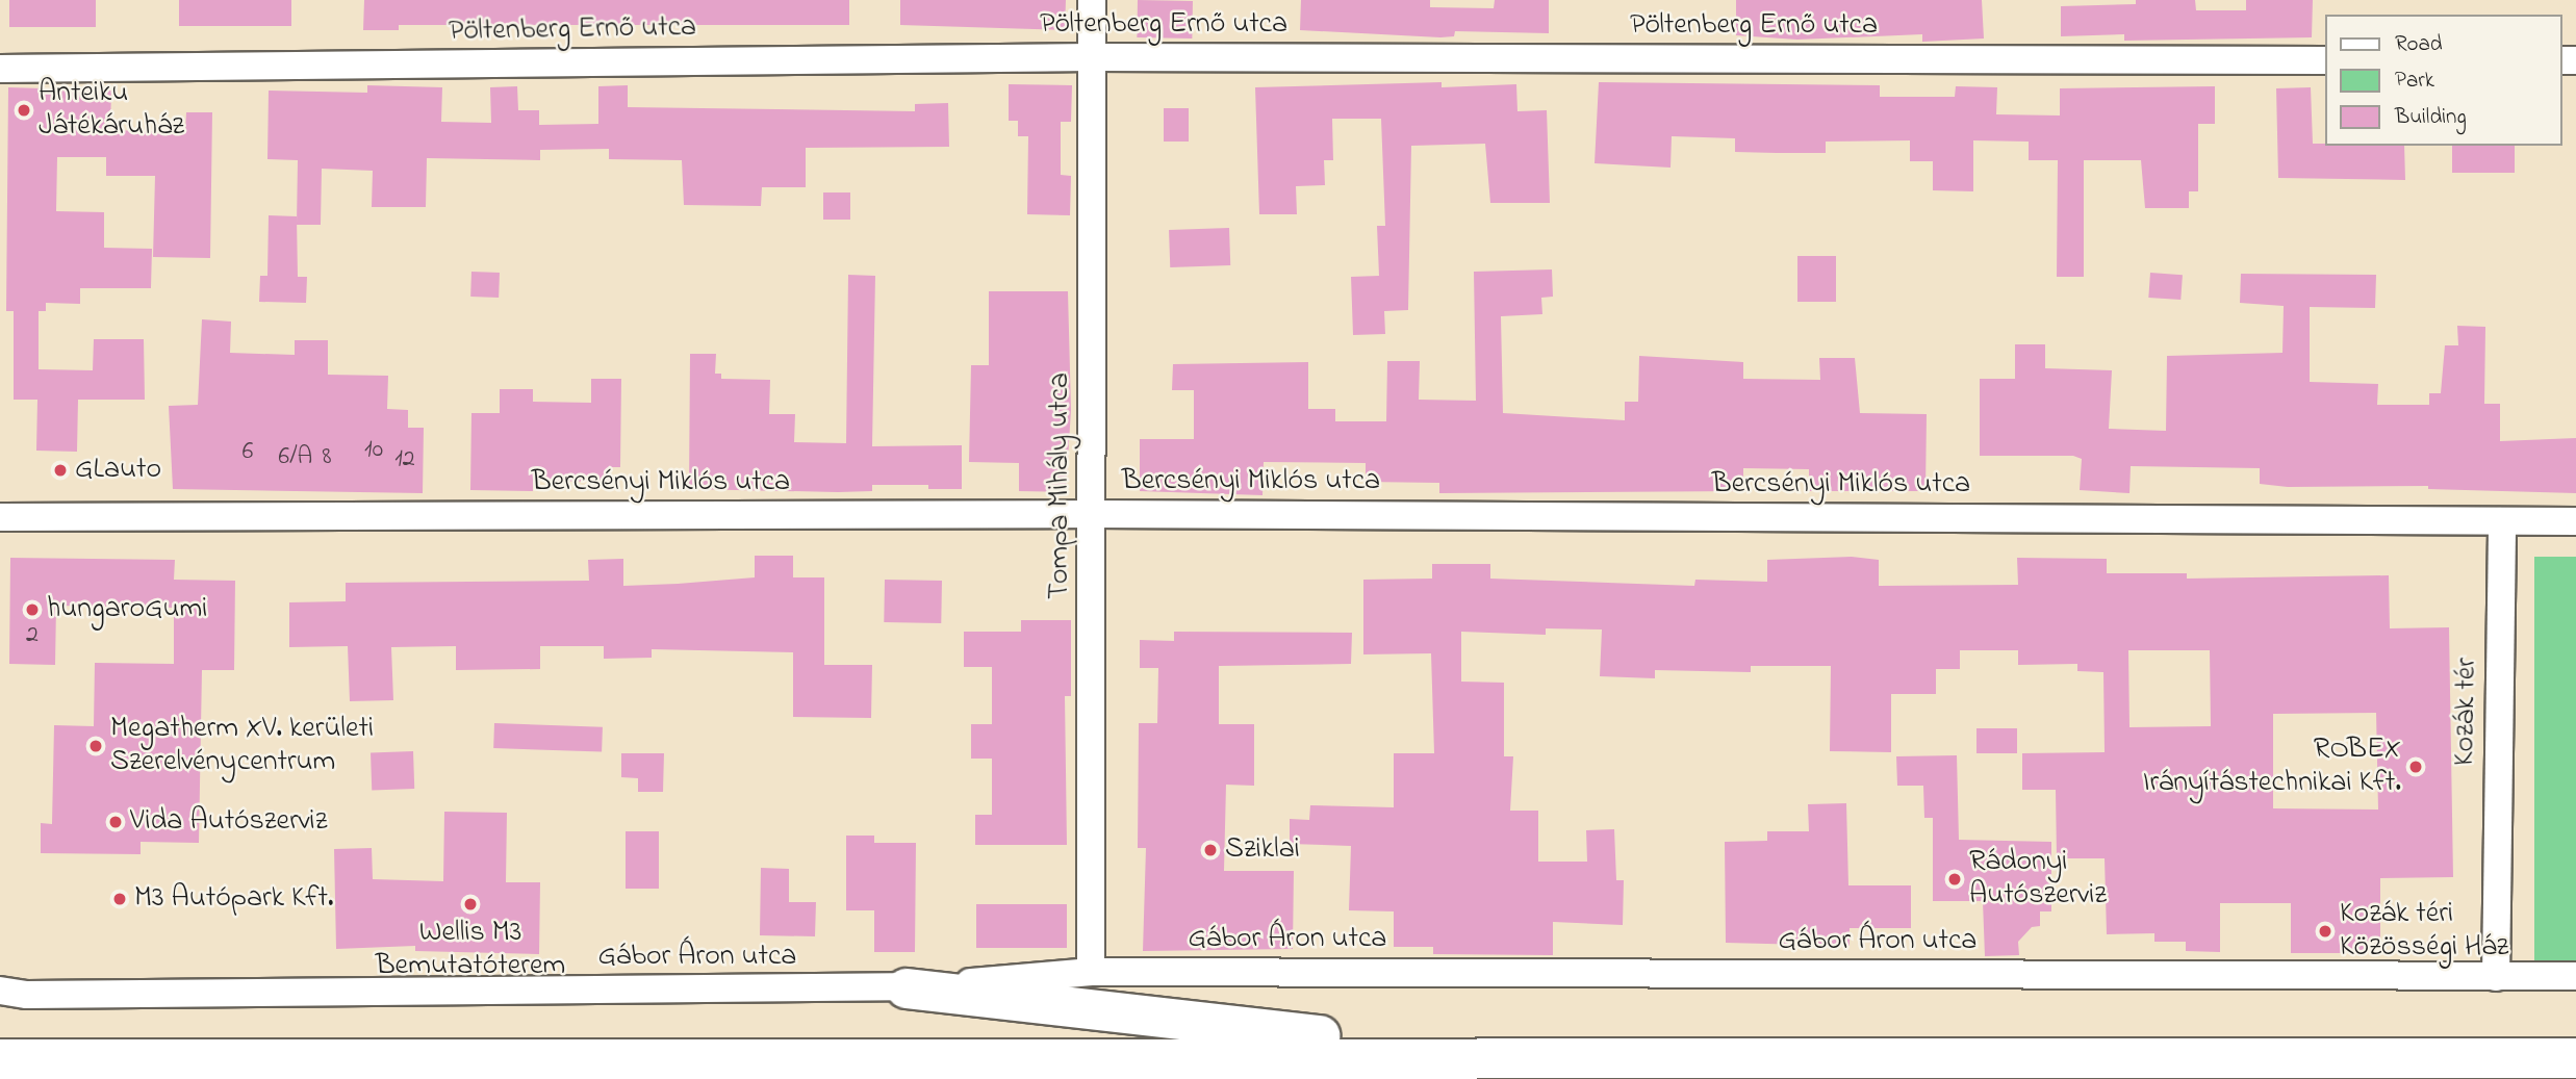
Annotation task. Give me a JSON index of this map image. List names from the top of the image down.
{
  "streets": {
    "street": [
      "Pöltenberg Ernő utca",
      "Bercsényi Miklós utca",
      "Tompa Mihály utca",
      "Kozák tér",
      "Gábor Áron utca"
    ]
  },
  "crossings": [
    ["Pöltenberg Ernő utca", "Tompa Mihály utca"],
    ["Bercsényi Miklós utca", "Tompa Mihály utca"],
    ["Bercsényi Miklós utca", "Kozák tér"],
    ["Tompa Mihály utca", "Gábor Áron utca"],
    ["Kozák tér", "Gábor Áron utca"]
  ],
  "places": [
    "Anteiku Játékáruház",
    "GLauto",
    "hungaroGumi",
    "Megatherm XV. kerületi Szerelvénycentrum",
    "ROBEX Irányítástechnikai Kft.",
    "Vida Autószerviz",
    "Sziklai",
    "Rádonyi Autószerviz",
    "M3 Autópark Kft.",
    "Wellis M3 Bemutatóterem",
    "Kozák téri Közösségi Ház"
  ],
  "house_numbers": [
    "10",
    "6",
    "6/A",
    "8",
    "12",
    "2"
  ],
  "legend": ["Road", "Park", "Building"]
}
